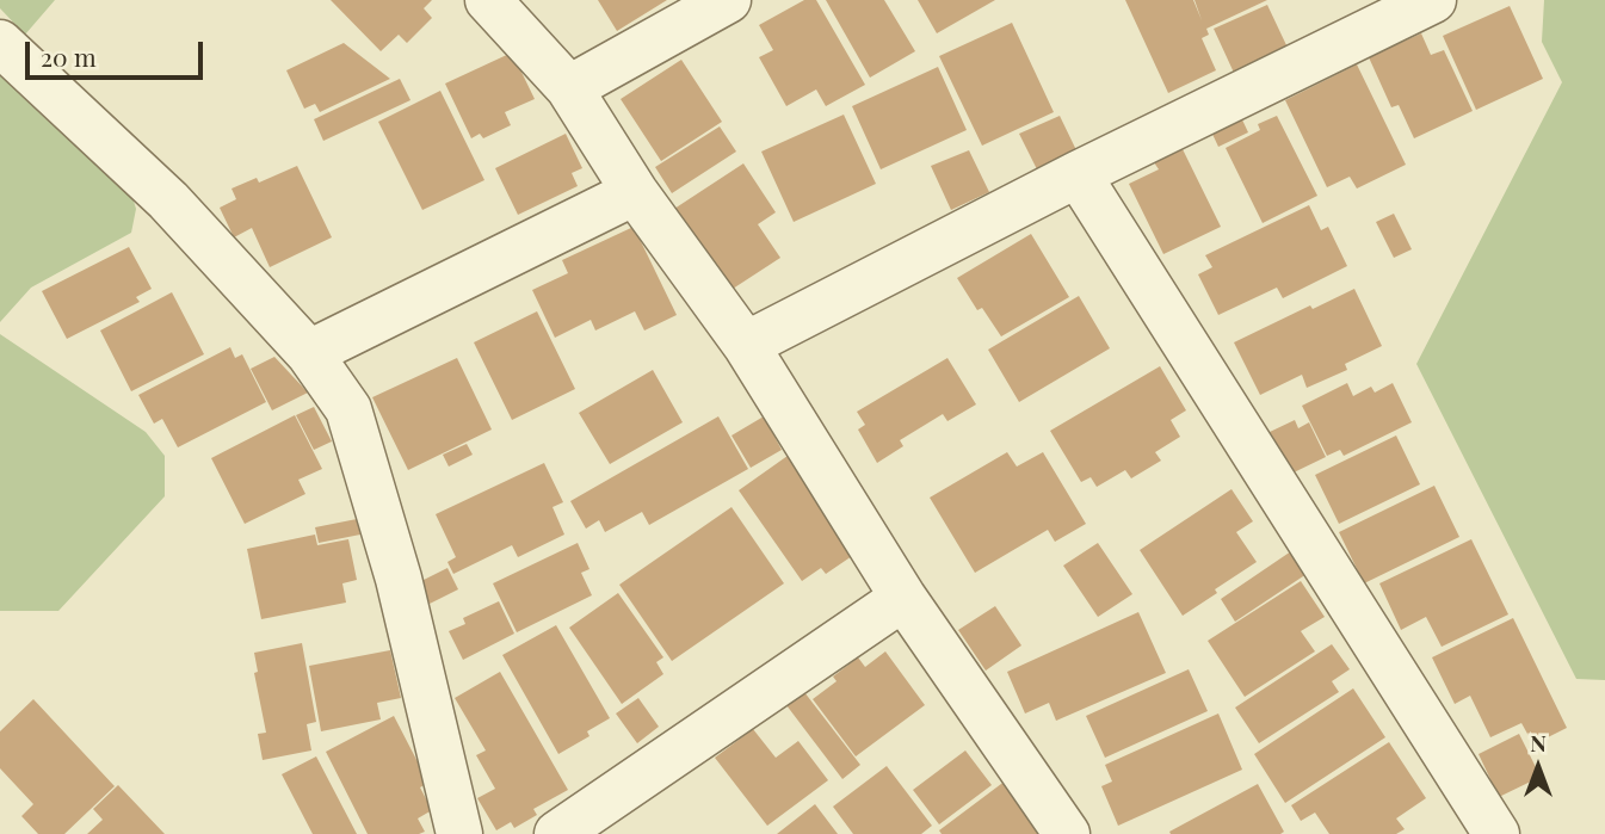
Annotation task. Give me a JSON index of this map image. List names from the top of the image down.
{
  "scale_bar": "20 m",
  "north": "top"
}
